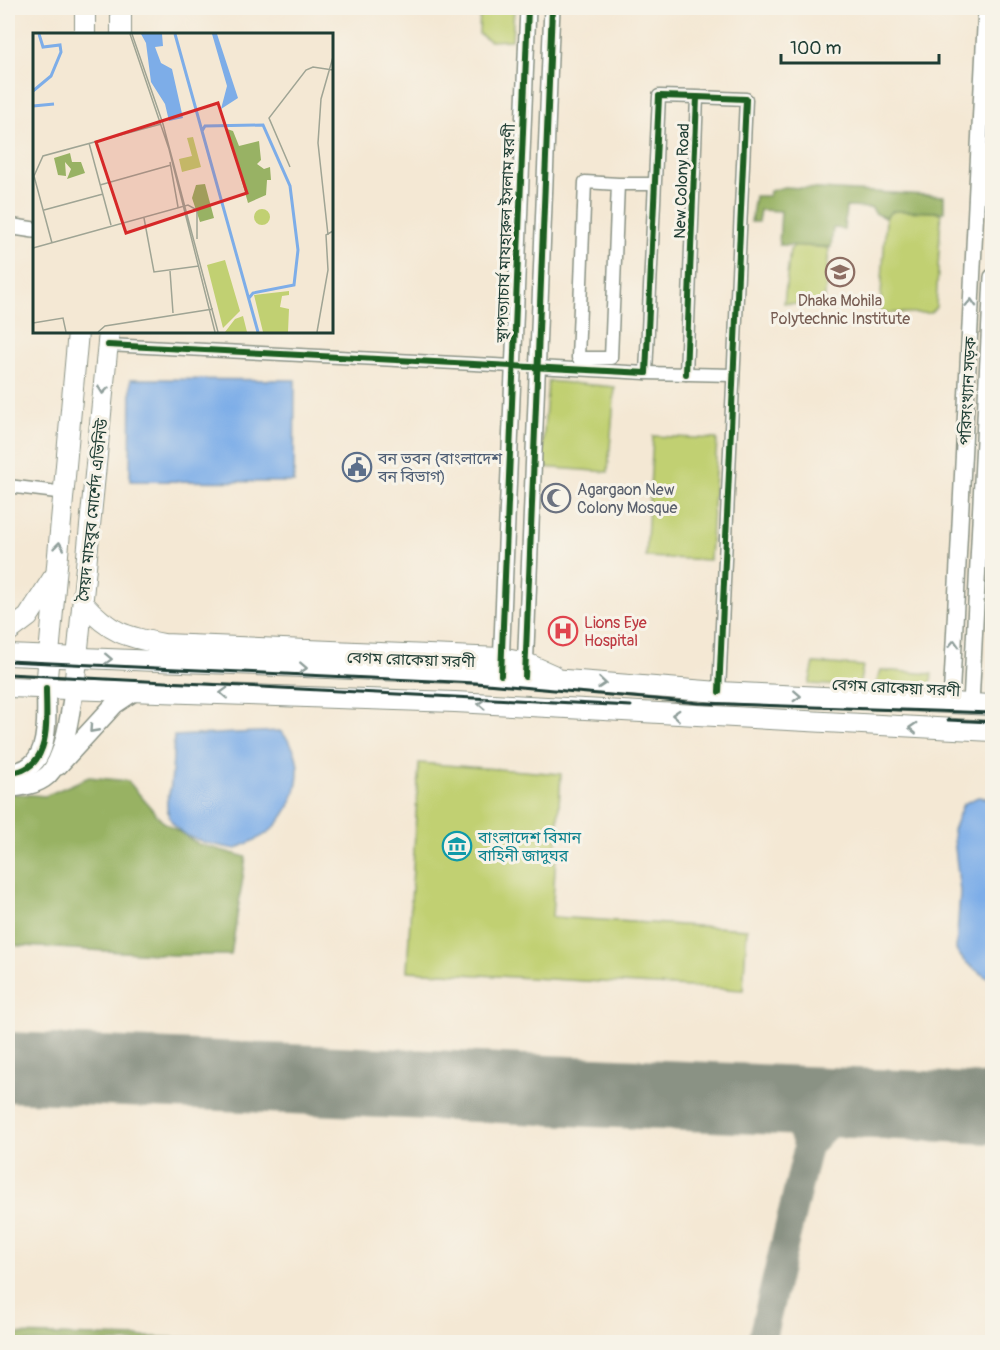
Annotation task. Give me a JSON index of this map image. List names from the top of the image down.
{
  "streets": {
    "main road": ["সৈয়দ মাহবুব মোর্শেদ এভিনিউ", "বেগম রোকেয়া সরণী"],
    "street": ["New Colony Road", "স্থাপত্যাচার্য মাযহারুল ইসলাম স্বরণী", "পরিসংখ্যান সড়ক"]
  },
  "crossings": [
    ["New Colony Road", "বেগম রোকেয়া সরণী"],
    ["স্থাপত্যাচার্য মাযহারুল ইসলাম স্বরণী", "বেগম রোকেয়া সরণী"],
    ["পরিসংখ্যান সড়ক", "বেগম রোকেয়া সরণী"],
    ["সৈয়দ মাহবুব মোর্শেদ এভিনিউ", "বেগম রোকেয়া সরণী"]
  ],
  "places": {
    "school or university": ["Dhaka Mohila Polytechnic Institute"],
    "public building": ["বন ভবন (বাংলাদেশ বন বিভাগ)"],
    "mosque": ["Agargaon New Colony Mosque"],
    "hospital": ["Lions Eye Hospital"],
    "museum": ["বাংলাদেশ বিমান বাহিনী জাদুঘর"]
  },
  "scale_bar": "100 m"
}
